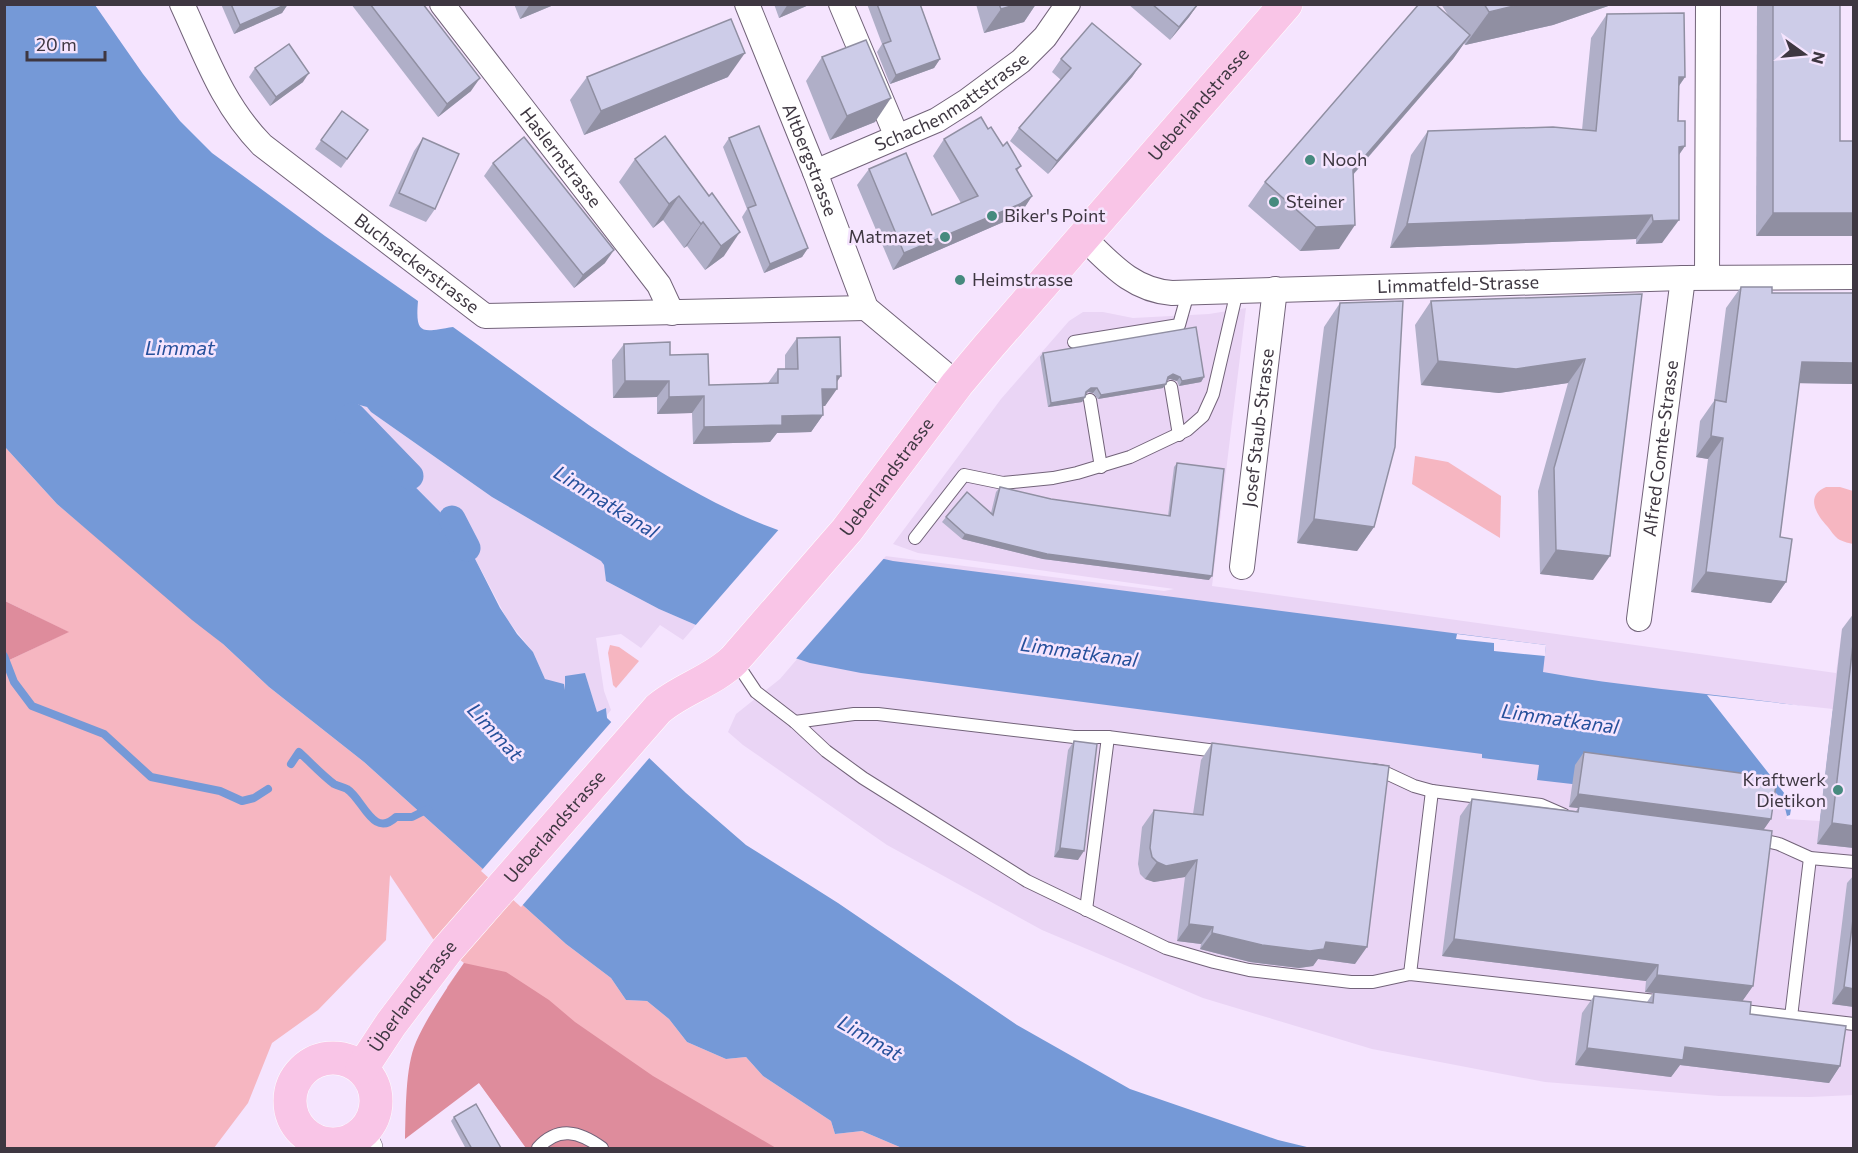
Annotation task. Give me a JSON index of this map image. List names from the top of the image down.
{
  "streets": {
    "main road": ["Ueberlandstrasse", "Überlandstrasse"],
    "street": [
      "Schachenmattstrasse",
      "Haslernstrasse",
      "Altbergstrasse",
      "Buchsackerstrasse",
      "Limmatfeld-Strasse",
      "Josef Staub-Strasse",
      "Alfred Comte-Strasse"
    ]
  },
  "crossings": [
    ["Schachenmattstrasse", "Altbergstrasse"],
    ["Ueberlandstrasse", "Altbergstrasse"],
    ["Ueberlandstrasse", "Limmatfeld-Strasse"],
    ["Ueberlandstrasse", "Überlandstrasse"],
    ["Haslernstrasse", "Buchsackerstrasse"],
    ["Altbergstrasse", "Buchsackerstrasse"],
    ["Limmatfeld-Strasse", "Josef Staub-Strasse"],
    ["Limmatfeld-Strasse", "Alfred Comte-Strasse"]
  ],
  "water": ["Limmat", "Limmatkanal"],
  "places": [
    "Nooh",
    "Steiner",
    "Biker's Point",
    "Matmazet",
    "Heimstrasse",
    "Kraftwerk Dietikon"
  ],
  "scale_bar": "20 m",
  "north": "right"
}
